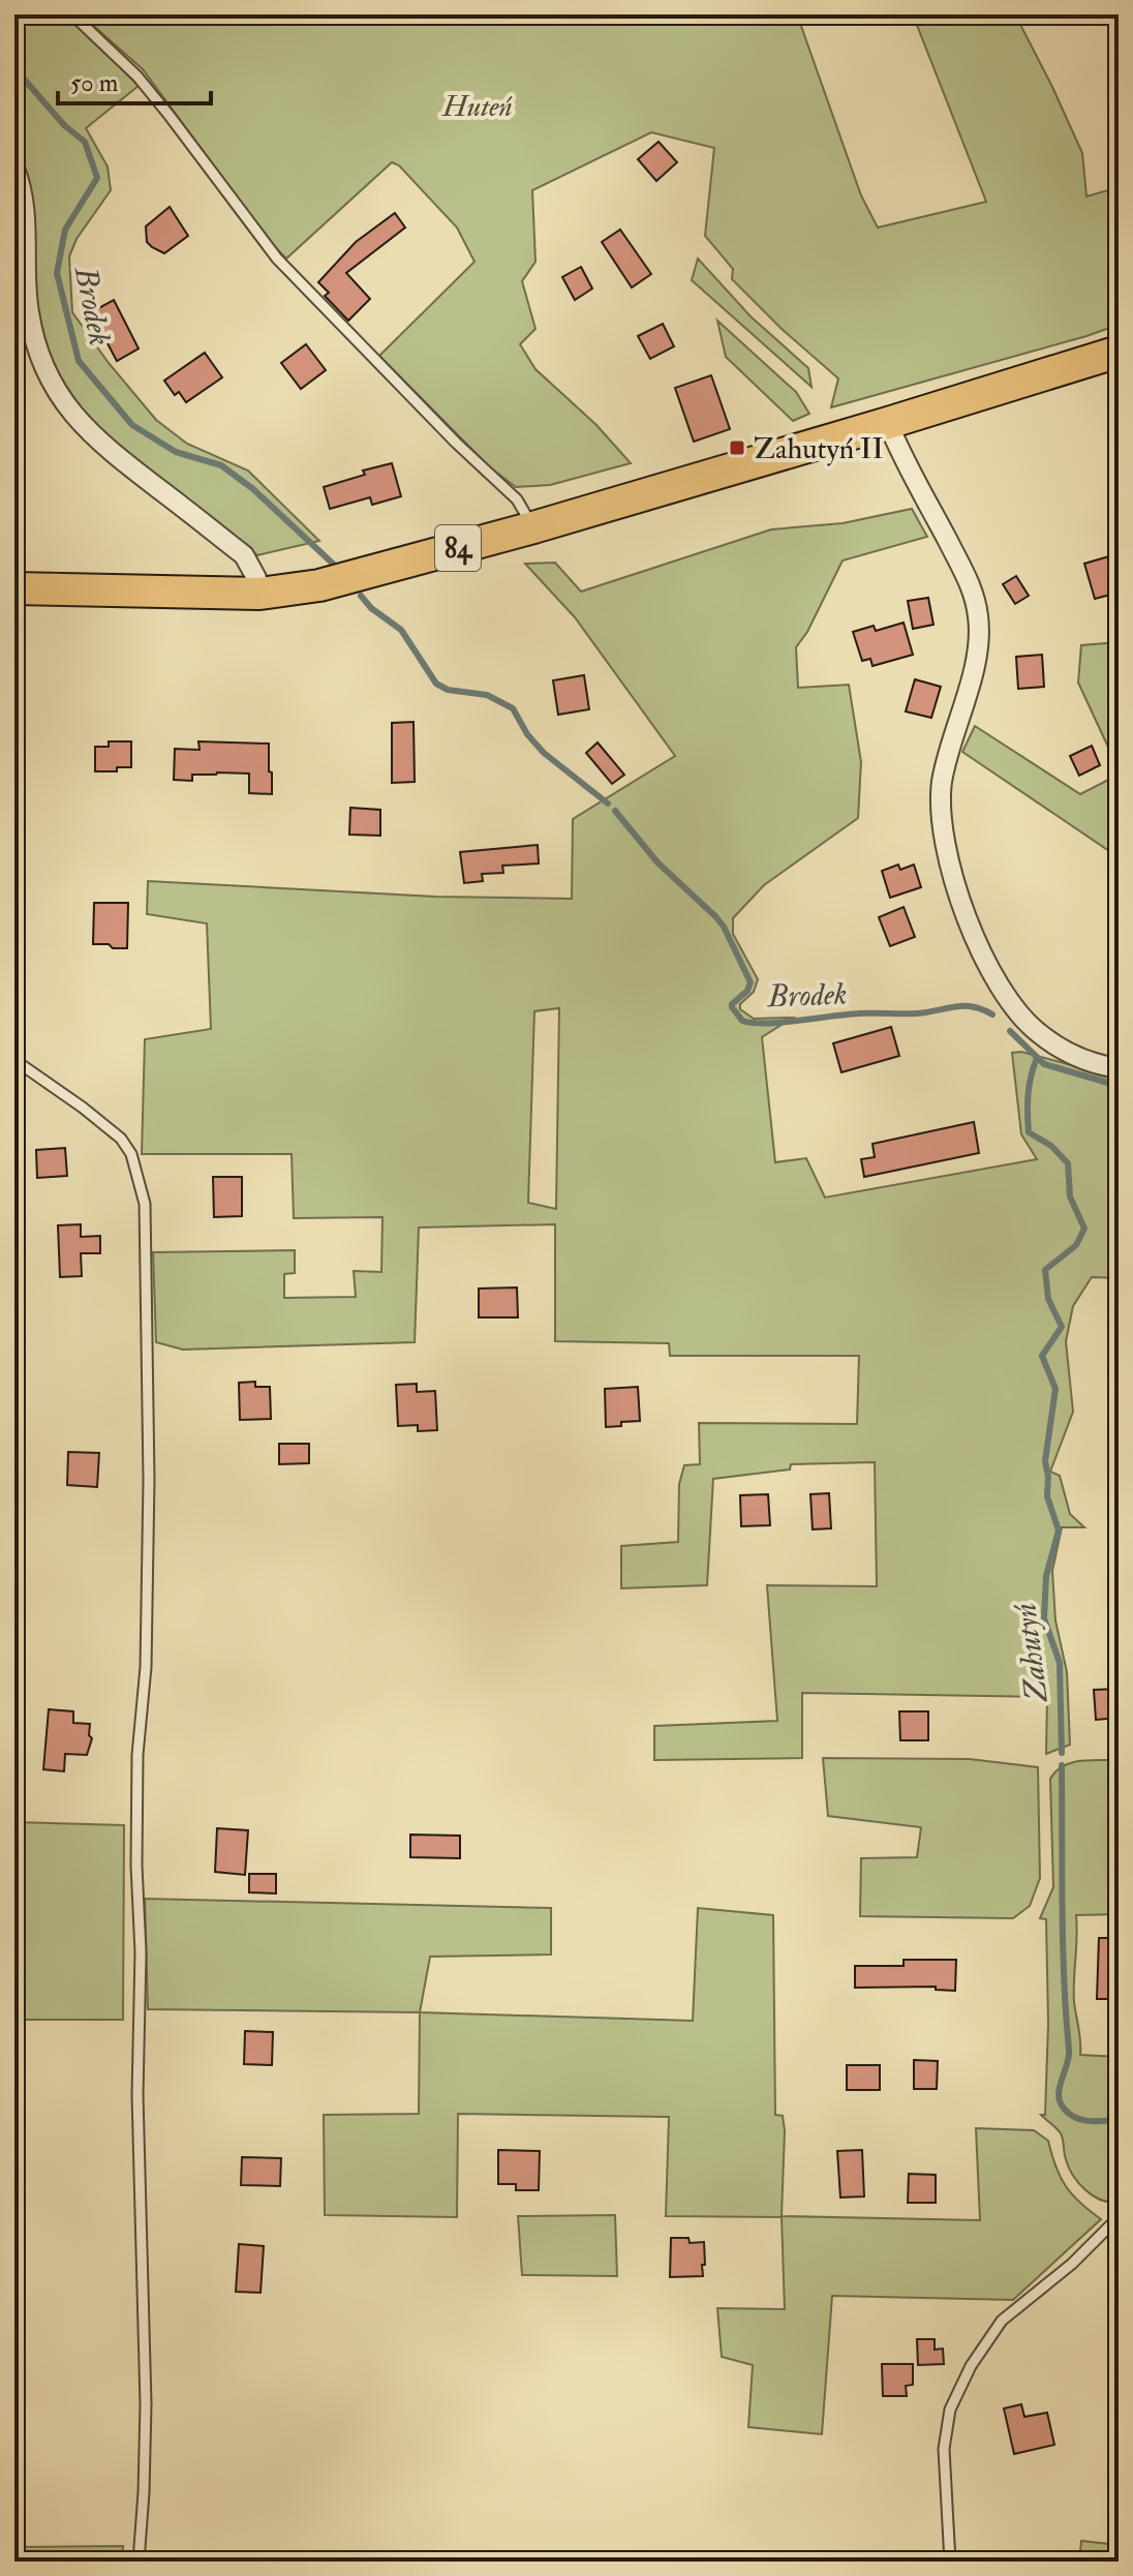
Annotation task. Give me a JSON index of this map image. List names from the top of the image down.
{
  "streets": {
    "main road": ["84"]
  },
  "water": ["Brodek", "Zahutyń"],
  "parks": ["Huteń"],
  "places": {
    "transit": ["Zahutyń II"]
  },
  "scale_bar": "50 m"
}
